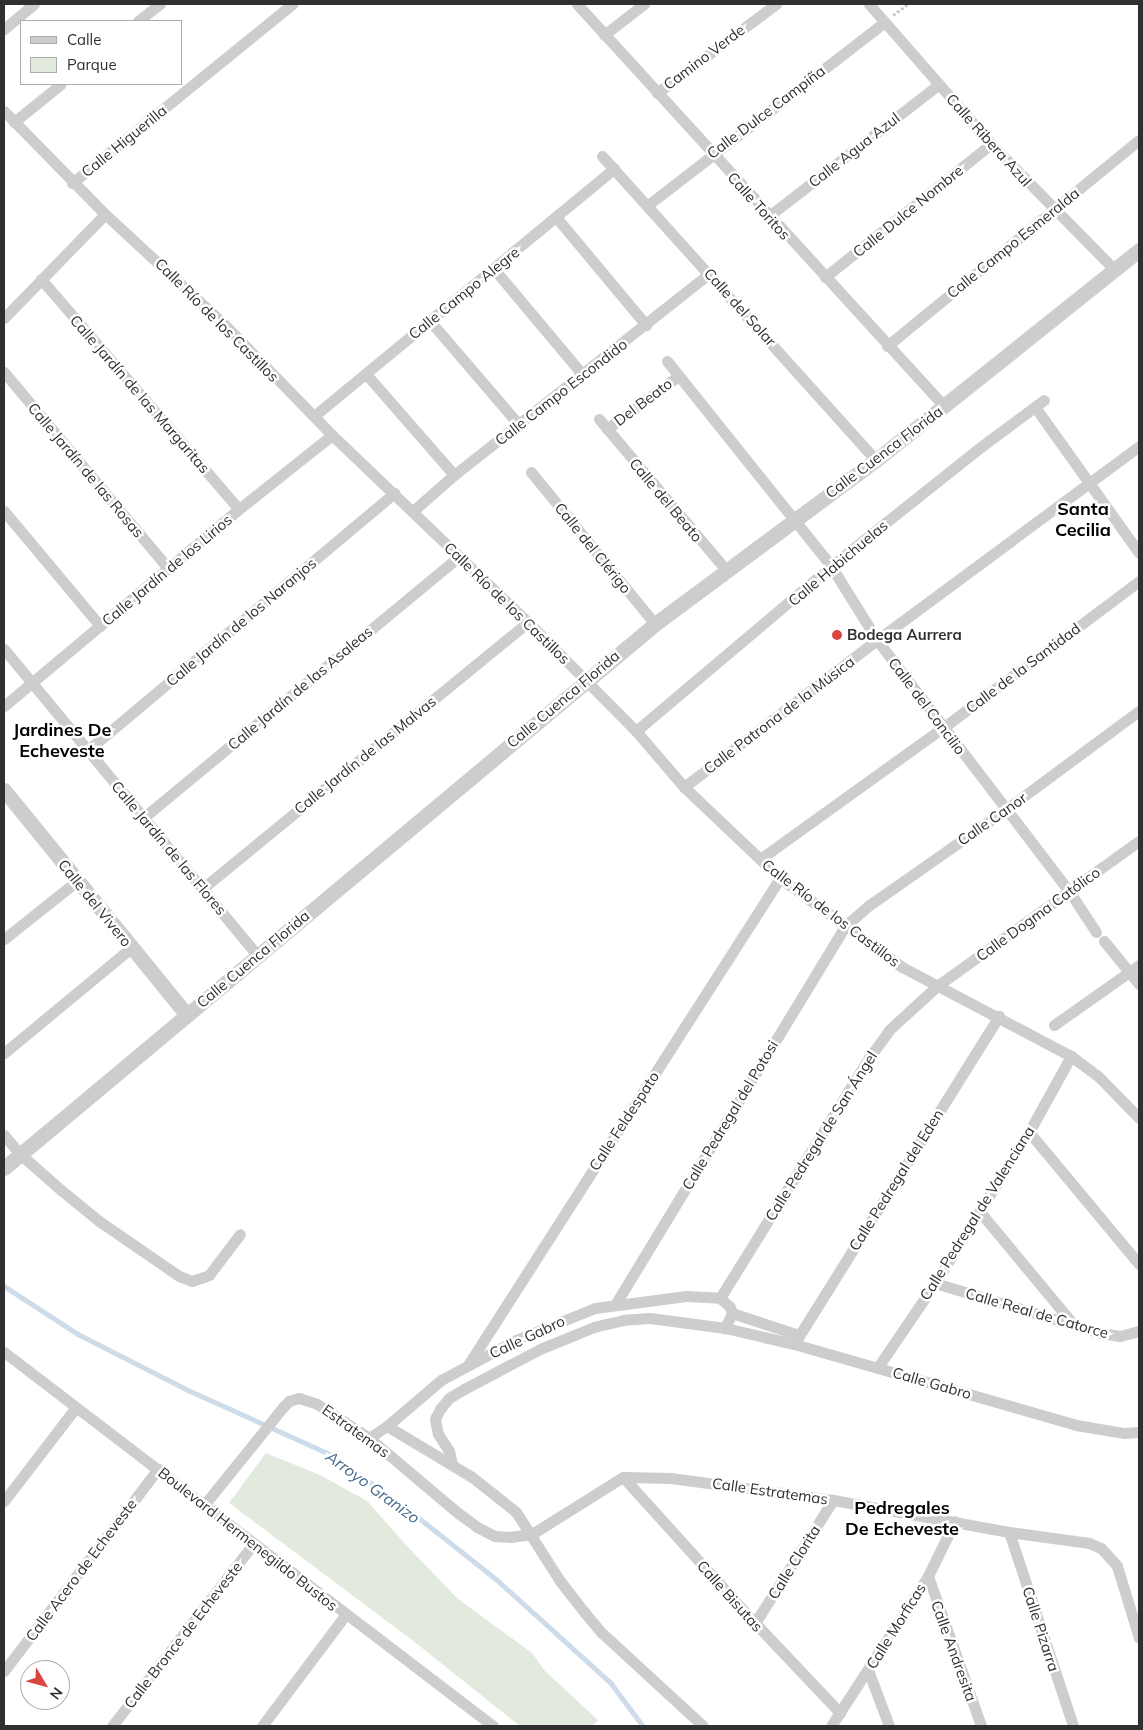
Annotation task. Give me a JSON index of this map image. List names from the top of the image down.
{
  "streets": {
    "street": [
      "Camino Verde",
      "Calle Dulce Campiña",
      "Calle Ribera Azul",
      "Calle Higuerilla",
      "Calle Agua Azul",
      "Calle Toritos",
      "Calle Dulce Nombre",
      "Calle Campo Esmeralda",
      "Calle Campo Alegre",
      "Calle del Solar",
      "Calle Río de los Castillos",
      "Calle Campo Escondido",
      "Calle Jardín de las Margaritas",
      "Del Beato",
      "Calle Cuenca Florida",
      "Calle Jardín de las Rosas",
      "Calle del Beato",
      "Calle del Clérigo",
      "Calle Habichuelas",
      "Calle Jardín de los Lirios",
      "Calle Jardín de los Naranjos",
      "Calle de la Santidad",
      "Calle Jardín de las Asaleas",
      "Calle del Concilio",
      "Calle Patrona de la Música",
      "Calle Jardín de las Malvas",
      "Calle Canor",
      "Calle Jardín de las Flores",
      "Calle del Vivero",
      "Calle Dogma Católico",
      "Calle Pedregal del Potosi",
      "Calle Feldespato",
      "Calle Pedregal de San Ángel",
      "Calle Pedregal del Eden",
      "Calle Pedregal de Valenciana",
      "Calle Real de Catorce",
      "Calle Gabro",
      "Estratemas",
      "Calle Estratemas",
      "Boulevard Hermenegildo Bustos",
      "Calle Clorita",
      "Calle Acero de Echeveste",
      "Calle Bisutas",
      "Calle Morficas",
      "Calle Pizarra",
      "Calle Bronce de Echeveste",
      "Calle Andresita"
    ]
  },
  "crossings": [
    ["Camino Verde", "Calle Toritos"],
    ["Calle Dulce Campiña", "Calle Ribera Azul"],
    ["Calle Dulce Campiña", "Calle Toritos"],
    ["Calle Dulce Campiña", "Calle del Solar"],
    ["Calle Ribera Azul", "Calle Agua Azul"],
    ["Calle Ribera Azul", "Calle Dulce Nombre"],
    ["Calle Ribera Azul", "Calle Campo Esmeralda"],
    ["Calle Ribera Azul", "Calle Cuenca Florida"],
    ["Calle Higuerilla", "Calle Río de los Castillos"],
    ["Calle Agua Azul", "Calle Toritos"],
    ["Calle Toritos", "Calle Dulce Nombre"],
    ["Calle Toritos", "Calle Campo Esmeralda"],
    ["Calle Toritos", "Calle Cuenca Florida"],
    ["Calle Campo Alegre", "Calle del Solar"],
    ["Calle Campo Alegre", "Calle Río de los Castillos"],
    ["Calle del Solar", "Calle Campo Escondido"],
    ["Calle del Solar", "Calle Cuenca Florida"],
    ["Calle Río de los Castillos", "Calle Campo Escondido"],
    ["Calle Río de los Castillos", "Calle Cuenca Florida"],
    ["Calle Río de los Castillos", "Calle Habichuelas"],
    ["Calle Río de los Castillos", "Calle Jardín de los Lirios"],
    ["Calle Río de los Castillos", "Calle Jardín de los Naranjos"],
    ["Calle Río de los Castillos", "Calle de la Santidad"],
    ["Calle Río de los Castillos", "Calle Jardín de las Asaleas"],
    ["Calle Río de los Castillos", "Calle Patrona de la Música"],
    ["Calle Río de los Castillos", "Calle Jardín de las Malvas"],
    ["Calle Río de los Castillos", "Calle Canor"],
    ["Calle Río de los Castillos", "Calle Dogma Católico"],
    ["Calle Río de los Castillos", "Calle Pedregal del Potosi"],
    ["Calle Río de los Castillos", "Calle Feldespato"],
    ["Calle Río de los Castillos", "Calle Pedregal de San Ángel"],
    ["Calle Río de los Castillos", "Calle Pedregal del Eden"],
    ["Calle Río de los Castillos", "Calle Pedregal de Valenciana"],
    ["Calle Jardín de las Margaritas", "Calle Jardín de los Lirios"],
    ["Del Beato", "Calle del Beato"],
    ["Del Beato", "Calle del Concilio"],
    ["Calle Cuenca Florida", "Calle del Beato"],
    ["Calle Cuenca Florida", "Calle del Clérigo"],
    ["Calle Cuenca Florida", "Calle del Concilio"],
    ["Calle Cuenca Florida", "Calle Jardín de las Flores"],
    ["Calle Cuenca Florida", "Calle del Vivero"],
    ["Calle Jardín de las Rosas", "Calle Jardín de los Lirios"],
    ["Calle Habichuelas", "Calle del Concilio"],
    ["Calle Habichuelas", "Calle Patrona de la Música"],
    ["Calle Jardín de los Lirios", "Calle Jardín de las Flores"],
    ["Calle Jardín de los Naranjos", "Calle Jardín de las Flores"],
    ["Calle de la Santidad", "Calle del Concilio"],
    ["Calle Jardín de las Asaleas", "Calle Jardín de las Flores"],
    ["Calle del Concilio", "Calle Patrona de la Música"],
    ["Calle del Concilio", "Calle Canor"],
    ["Calle del Concilio", "Calle Dogma Católico"],
    ["Calle Jardín de las Malvas", "Calle Jardín de las Flores"],
    ["Calle Canor", "Calle Pedregal del Potosi"],
    ["Calle Dogma Católico", "Calle Pedregal de San Ángel"],
    ["Calle Pedregal del Potosi", "Calle Gabro"],
    ["Calle Feldespato", "Calle Gabro"],
    ["Calle Pedregal de San Ángel", "Calle Gabro"],
    ["Calle Pedregal del Eden", "Calle Gabro"],
    ["Calle Pedregal de Valenciana", "Calle Real de Catorce"],
    ["Calle Pedregal de Valenciana", "Calle Gabro"],
    ["Calle Gabro", "Estratemas"],
    ["Estratemas", "Boulevard Hermenegildo Bustos"],
    ["Calle Estratemas", "Calle Clorita"],
    ["Calle Estratemas", "Calle Bisutas"],
    ["Calle Estratemas", "Calle Morficas"],
    ["Calle Estratemas", "Calle Pizarra"],
    ["Boulevard Hermenegildo Bustos", "Calle Acero de Echeveste"],
    ["Boulevard Hermenegildo Bustos", "Calle Bronce de Echeveste"],
    ["Calle Clorita", "Calle Bisutas"],
    ["Calle Bisutas", "Calle Morficas"],
    ["Calle Morficas", "Calle Andresita"]
  ],
  "districts": ["Santa Cecilia", "Jardines De Echeveste", "Pedregales De Echeveste"],
  "water": ["Arroyo Granizo"],
  "places": ["Bodega Aurrera"],
  "legend": ["Calle", "Parque"],
  "north": "bottom right"
}
